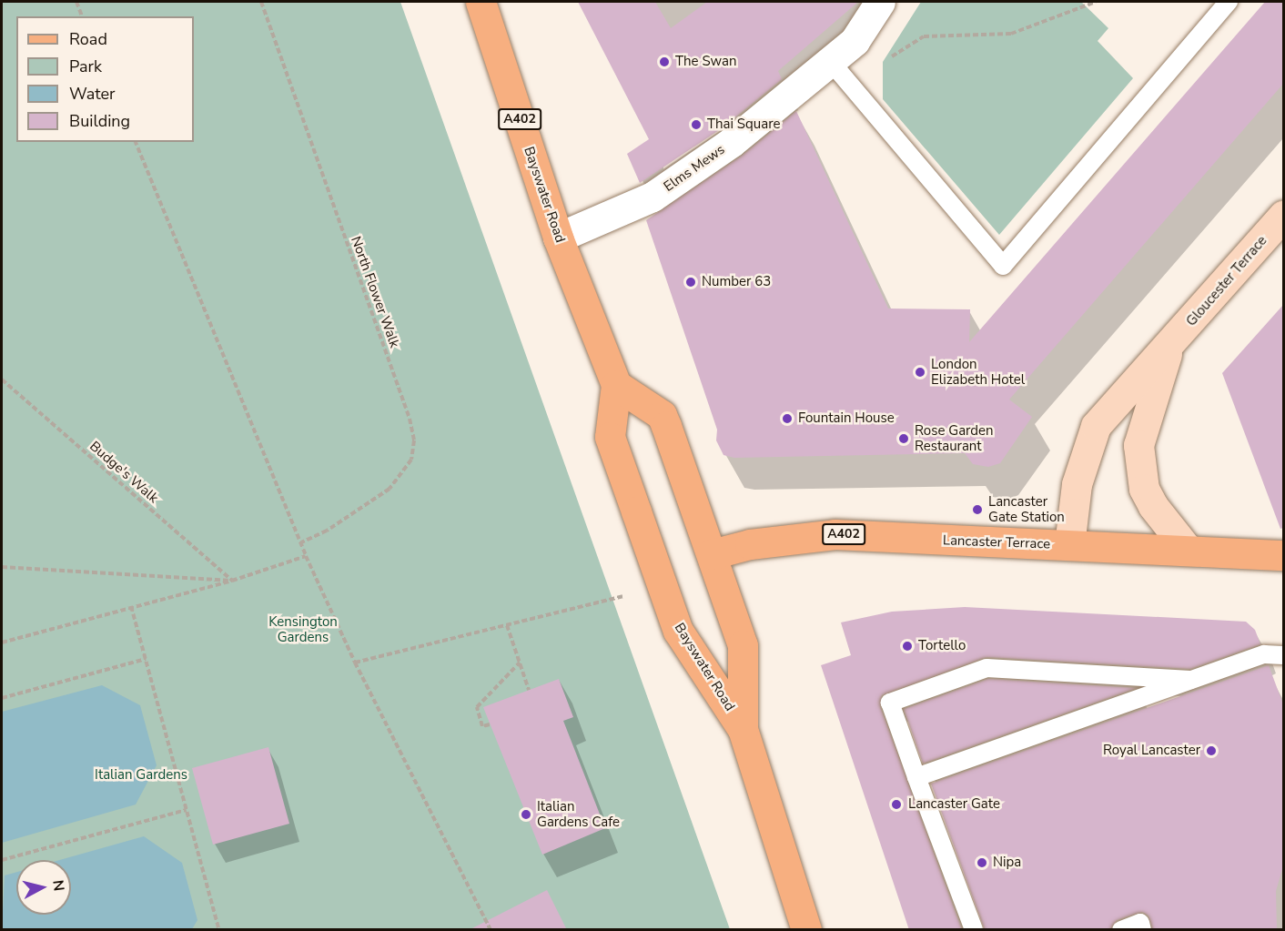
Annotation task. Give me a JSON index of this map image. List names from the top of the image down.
{
  "streets": {
    "main road": ["A402", "Bayswater Road", "Lancaster Terrace"],
    "street": ["Elms Mews", "Gloucester Terrace"],
    "path": ["North Flower Walk", "Budge's Walk"]
  },
  "crossings": [
    ["Elms Mews", "Bayswater Road"],
    ["Bayswater Road", "Lancaster Terrace"],
    ["Gloucester Terrace", "Lancaster Terrace"]
  ],
  "parks": ["Kensington Gardens", "Italian Gardens"],
  "places": [
    "The Swan",
    "Thai Square",
    "Number 63",
    "London Elizabeth Hotel",
    "Fountain House",
    "Rose Garden Restaurant",
    "Lancaster Gate Station",
    "Tortello",
    "Royal Lancaster",
    "Lancaster Gate",
    "Italian Gardens Cafe",
    "Nipa"
  ],
  "legend": [
    "Road",
    "Park",
    "Water",
    "Building"
  ],
  "north": "right"
}
